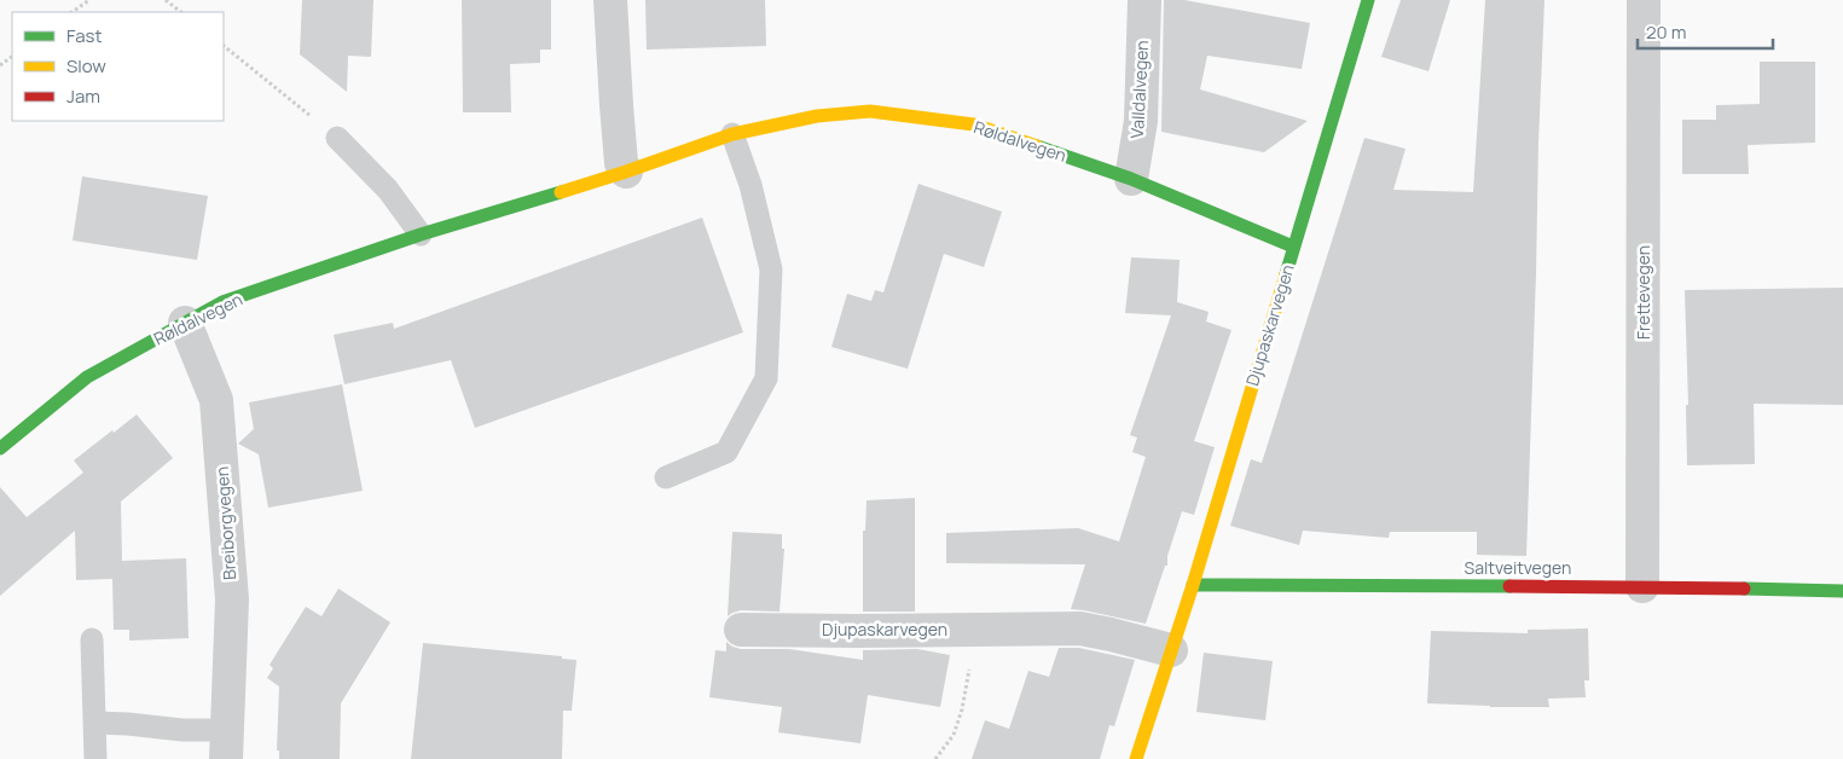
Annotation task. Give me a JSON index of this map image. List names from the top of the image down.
{
  "streets": {
    "street": [
      "Valldalvegen",
      "Røldalvegen",
      "Frettevegen",
      "Djupaskarvegen",
      "Breiborgvegen",
      "Saltveitvegen"
    ]
  },
  "crossings": [
    ["Valldalvegen", "Røldalvegen"],
    ["Røldalvegen", "Djupaskarvegen"],
    ["Røldalvegen", "Breiborgvegen"],
    ["Frettevegen", "Saltveitvegen"],
    ["Djupaskarvegen", "Saltveitvegen"]
  ],
  "legend": ["Fast", "Slow", "Jam"],
  "scale_bar": "20 m"
}
